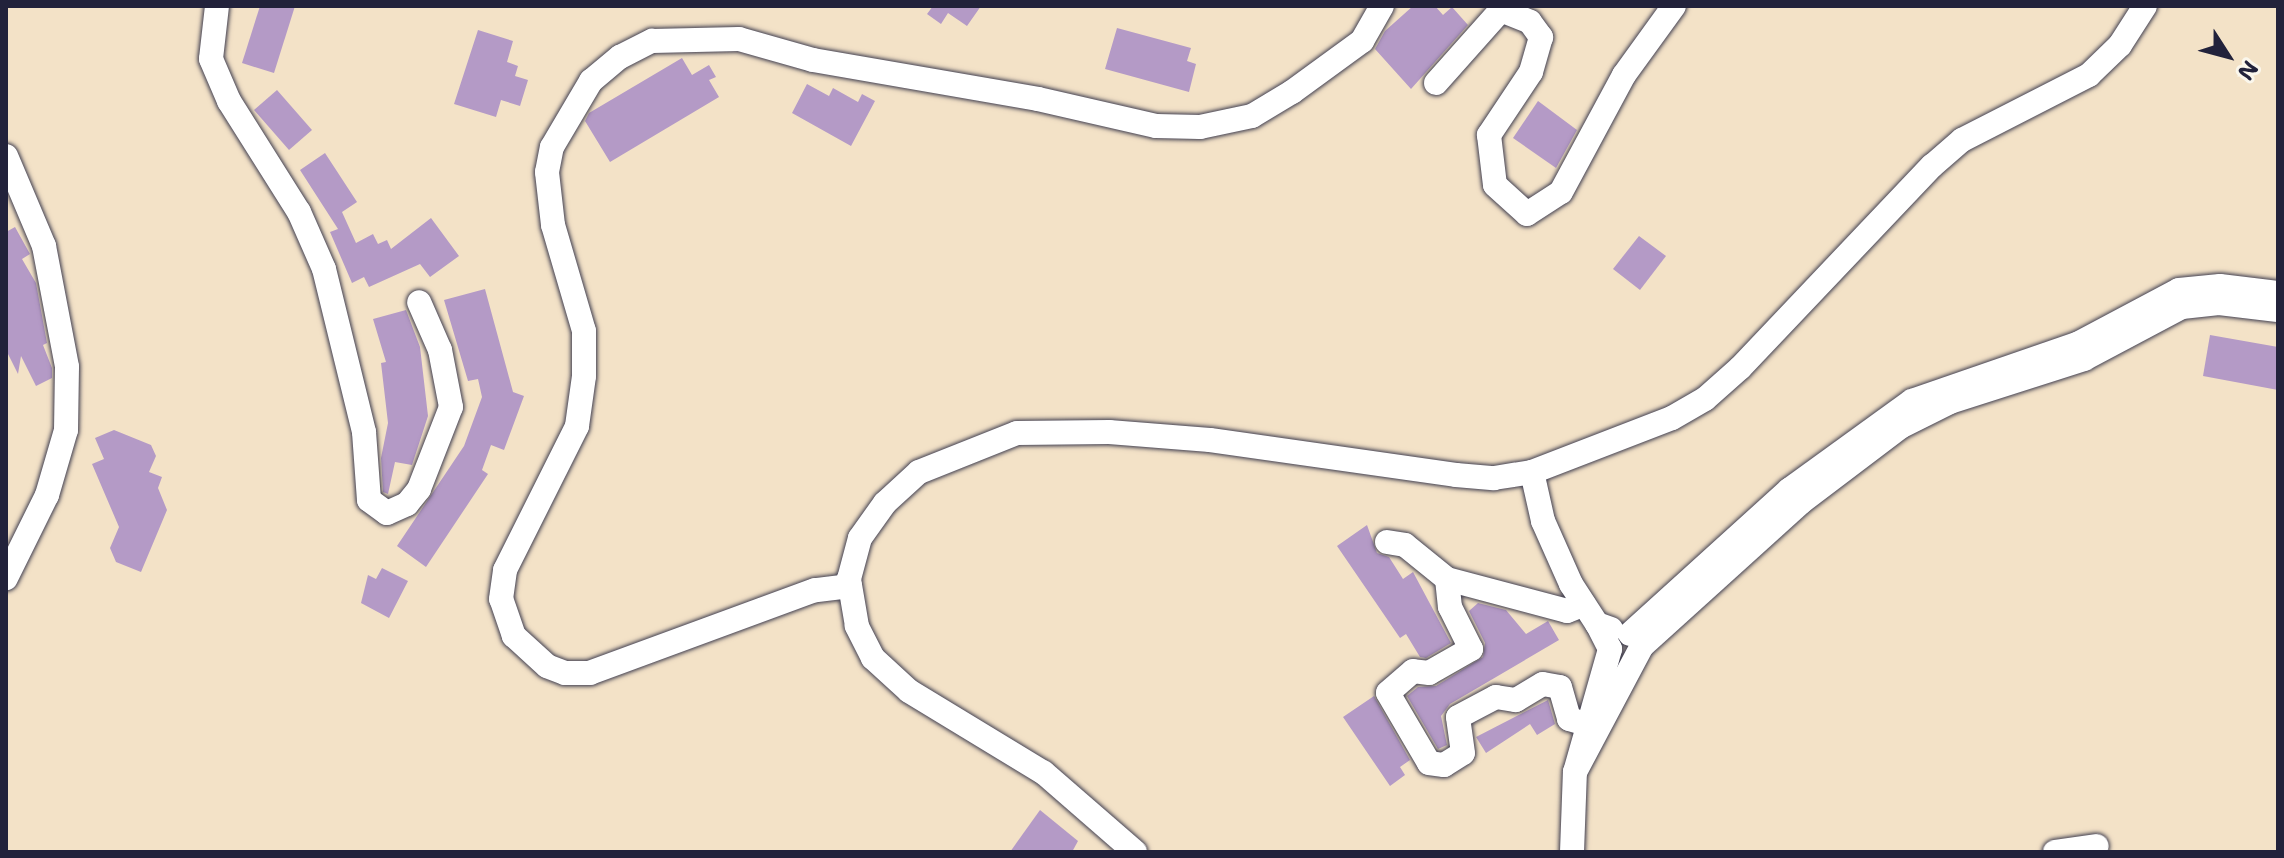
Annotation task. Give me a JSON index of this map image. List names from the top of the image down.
{
  "north": "bottom right"
}
